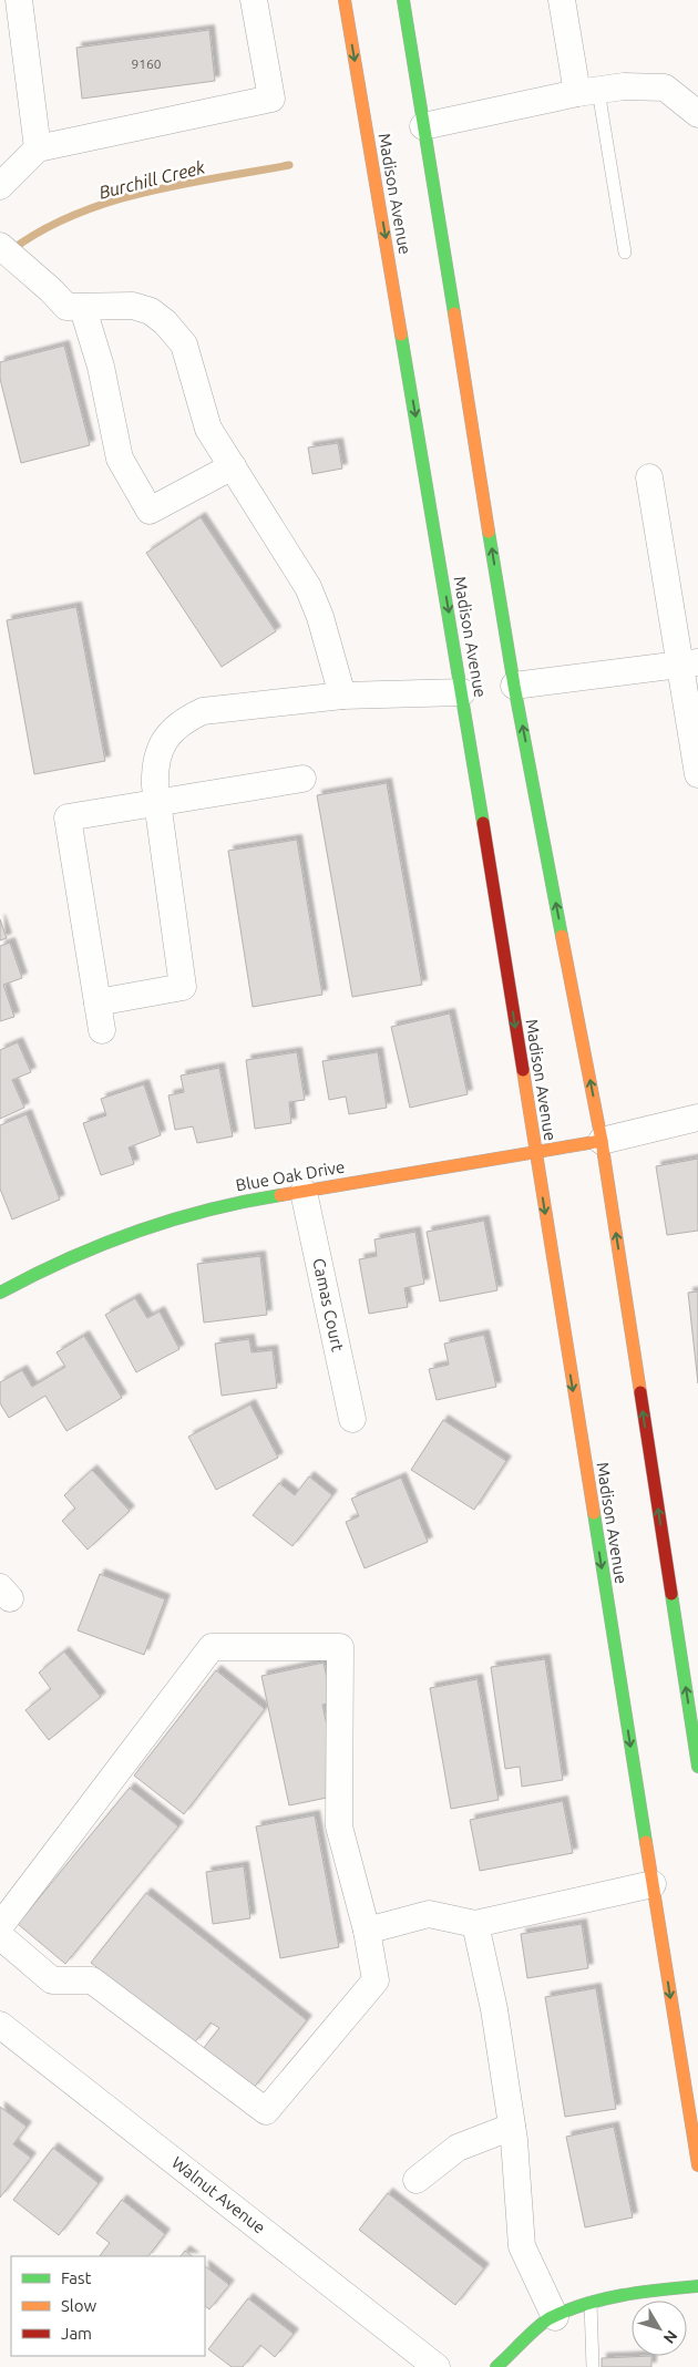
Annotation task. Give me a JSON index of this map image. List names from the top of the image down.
{
  "streets": {
    "main road": ["Madison Avenue", "Blue Oak Drive"],
    "street": ["Camas Court", "Walnut Avenue"]
  },
  "crossings": [
    ["Madison Avenue", "Blue Oak Drive"],
    ["Blue Oak Drive", "Camas Court"]
  ],
  "water": ["Burchill Creek"],
  "house_numbers": ["9160"],
  "legend": ["Fast", "Slow", "Jam"],
  "north": "bottom right"
}
